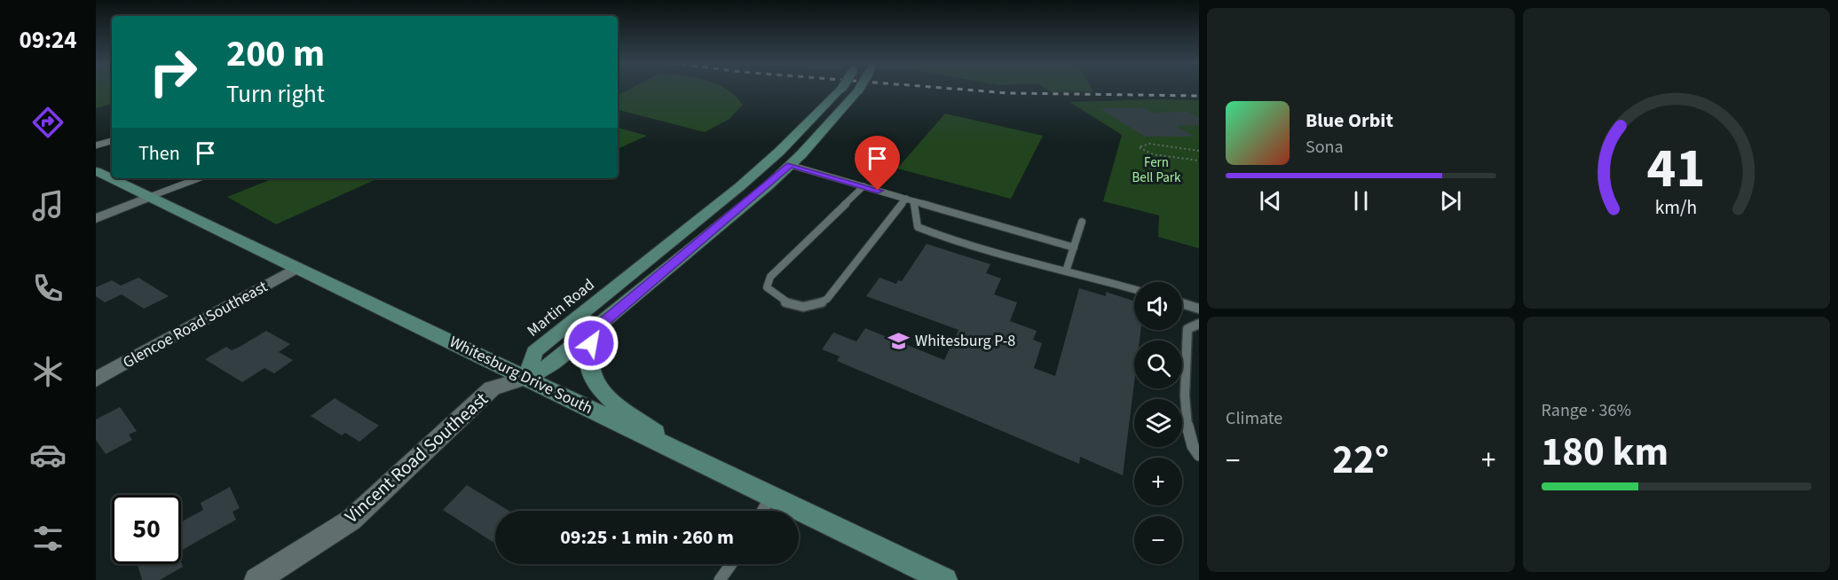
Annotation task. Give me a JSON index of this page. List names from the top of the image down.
{
  "streets": {
    "main road": ["Martin Road", "Whitesburg Drive South"],
    "street": ["Glencoe Road Southeast", "Vincent Road Southeast"]
  },
  "crossings": [
    ["Martin Road", "Whitesburg Drive South"],
    ["Martin Road", "Vincent Road Southeast"],
    ["Glencoe Road Southeast", "Whitesburg Drive South"],
    ["Whitesburg Drive South", "Vincent Road Southeast"]
  ],
  "parks": ["Fern Bell Park"],
  "places": {
    "school or university": ["Whitesburg P-8"]
  },
  "page": {
    "tabs": "09:24",
    "turn": ["200 m", "Turn right"],
    "song": ["Blue Orbit", "Sona"],
    "then": "Then",
    "map_buttons": ["+", "−"],
    "tile": [
      "Climate",
      ["Range · 36%", "180 km"]
    ],
    "heat": ["−", "22°", "+"],
    "limit": "50",
    "trip": "09:25 · 1 min · 260 m",
    "gauge": ["41", "km/h"]
  }
}
